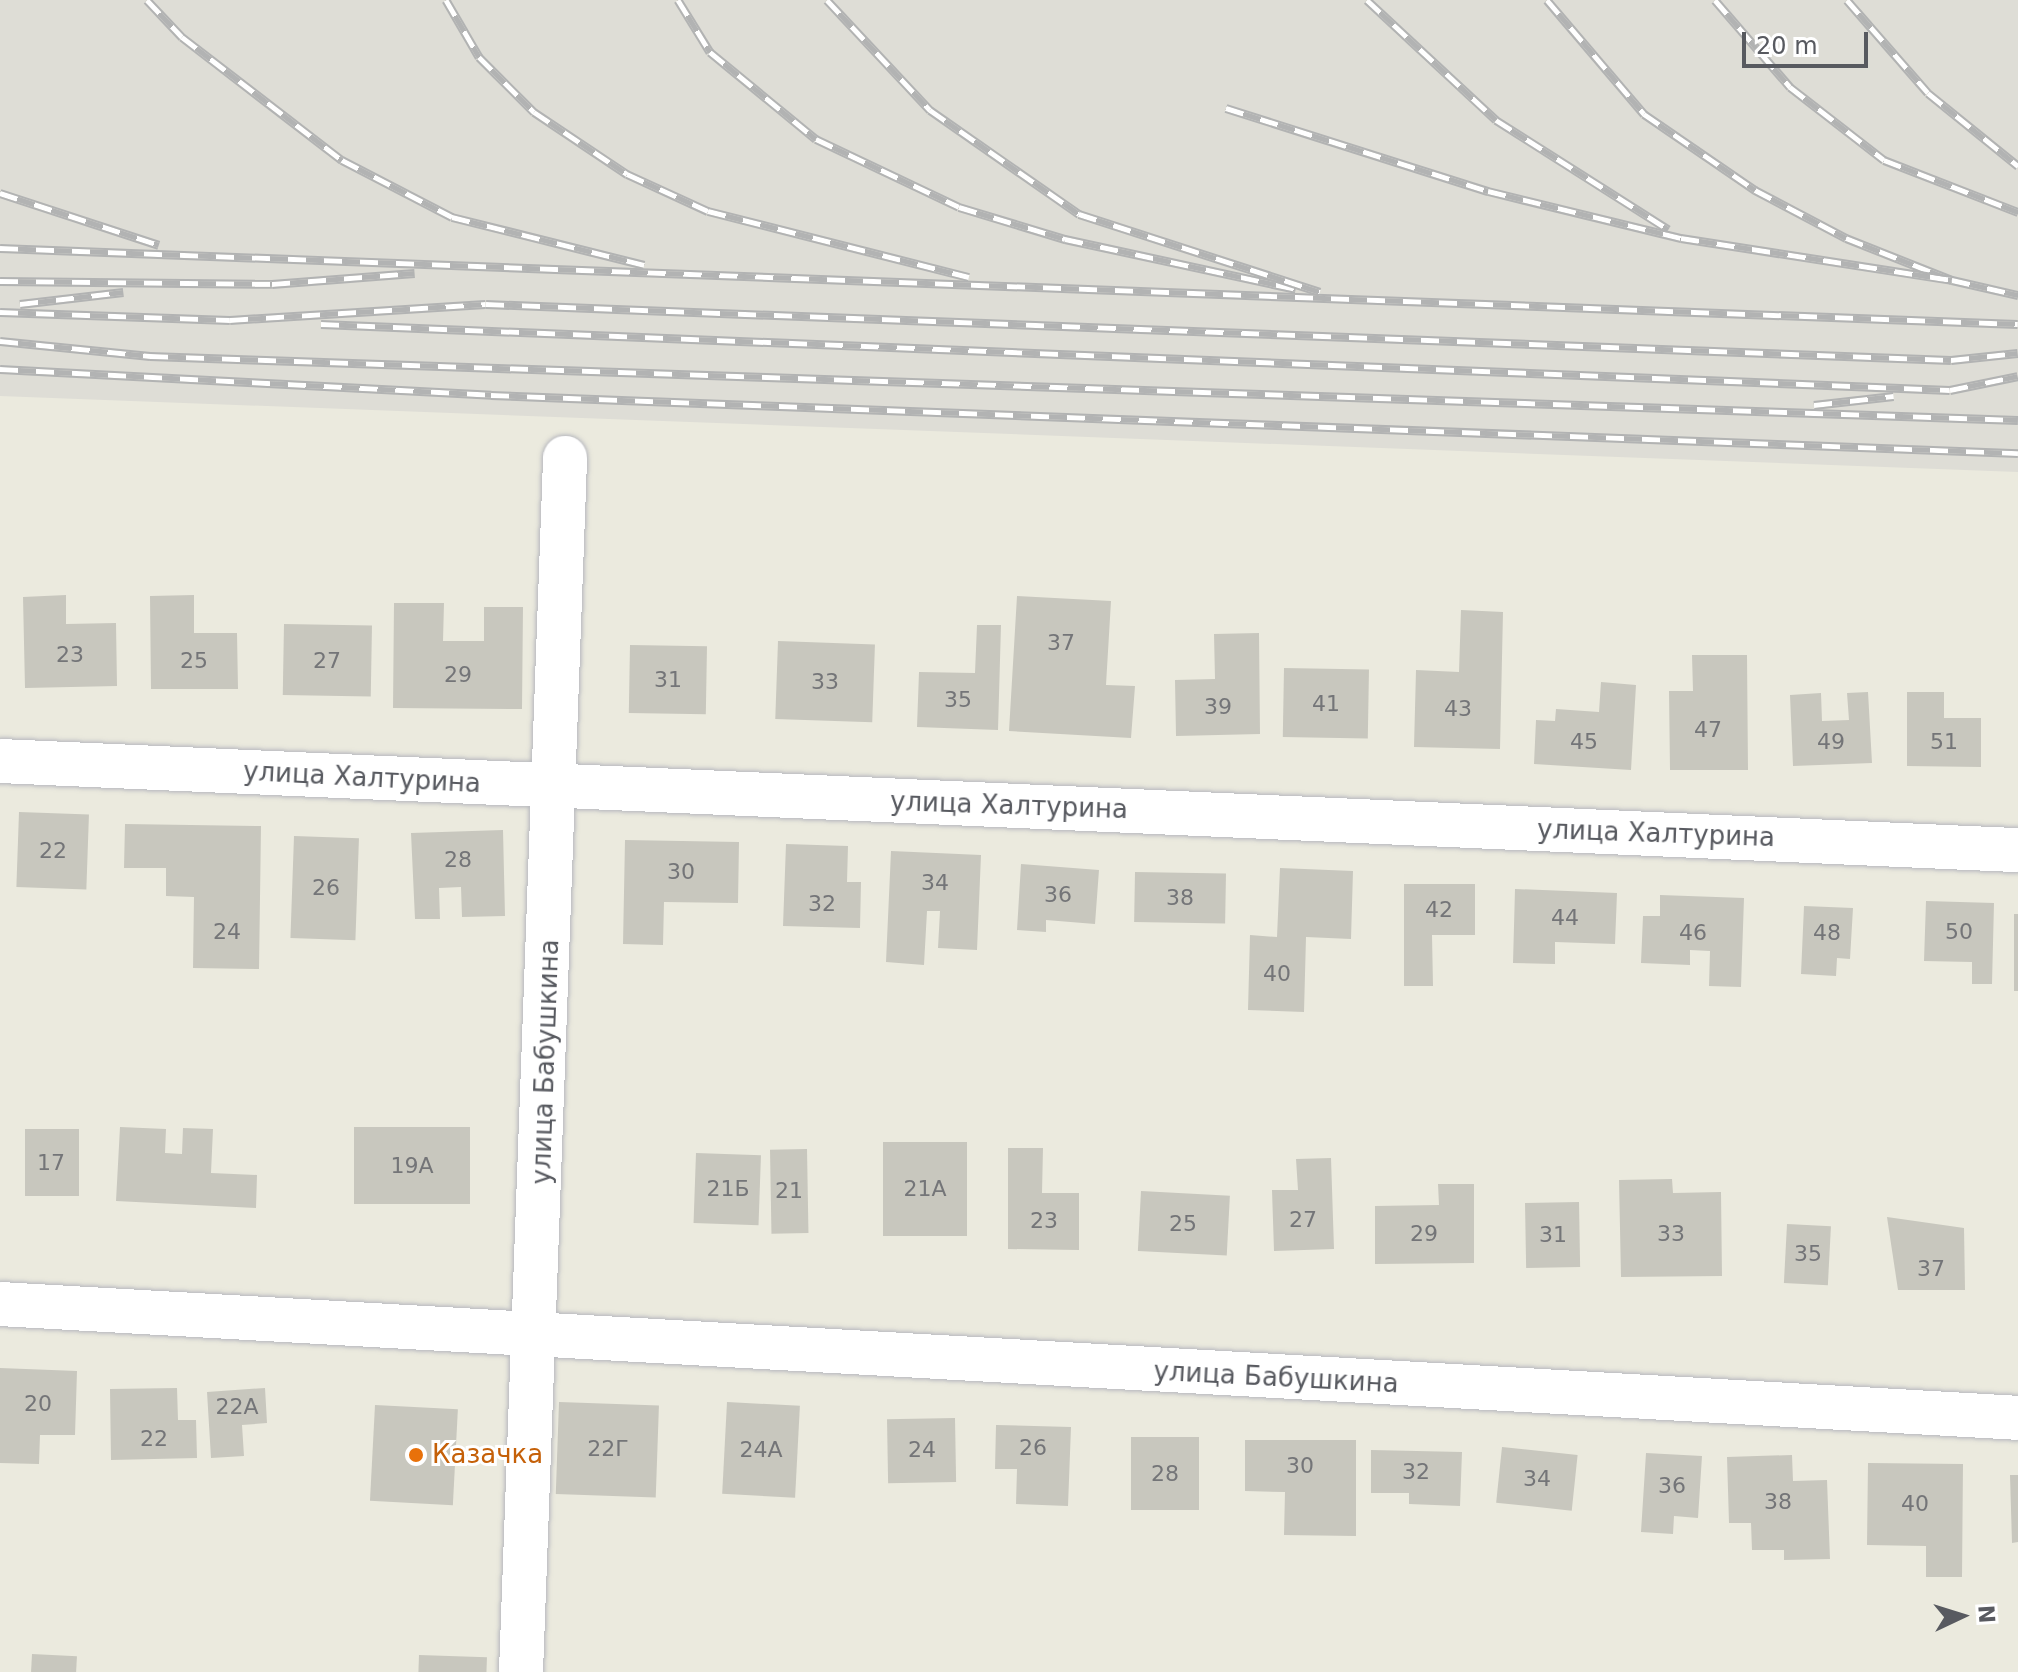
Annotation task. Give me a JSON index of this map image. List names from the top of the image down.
{
  "streets": {
    "street": ["улица Халтурина", "улица Бабушкина"]
  },
  "crossings": [
    ["улица Халтурина", "улица Бабушкина"]
  ],
  "places": ["Казачка"],
  "house_numbers": [
    "37",
    "23",
    "25",
    "27",
    "29",
    "31",
    "33",
    "35",
    "41",
    "39",
    "43",
    "47",
    "45",
    "49",
    "51",
    "22",
    "28",
    "30",
    "34",
    "26",
    "36",
    "38",
    "32",
    "42",
    "44",
    "24",
    "50",
    "46",
    "48",
    "40",
    "17",
    "19А",
    "21Б",
    "21А",
    "21",
    "27",
    "23",
    "25",
    "29",
    "33",
    "31",
    "35",
    "37",
    "20",
    "22А",
    "22",
    "26",
    "22Г",
    "24А",
    "24",
    "30",
    "32",
    "28",
    "34",
    "36",
    "38",
    "40"
  ],
  "scale_bar": "20 m",
  "north": "right"
}
